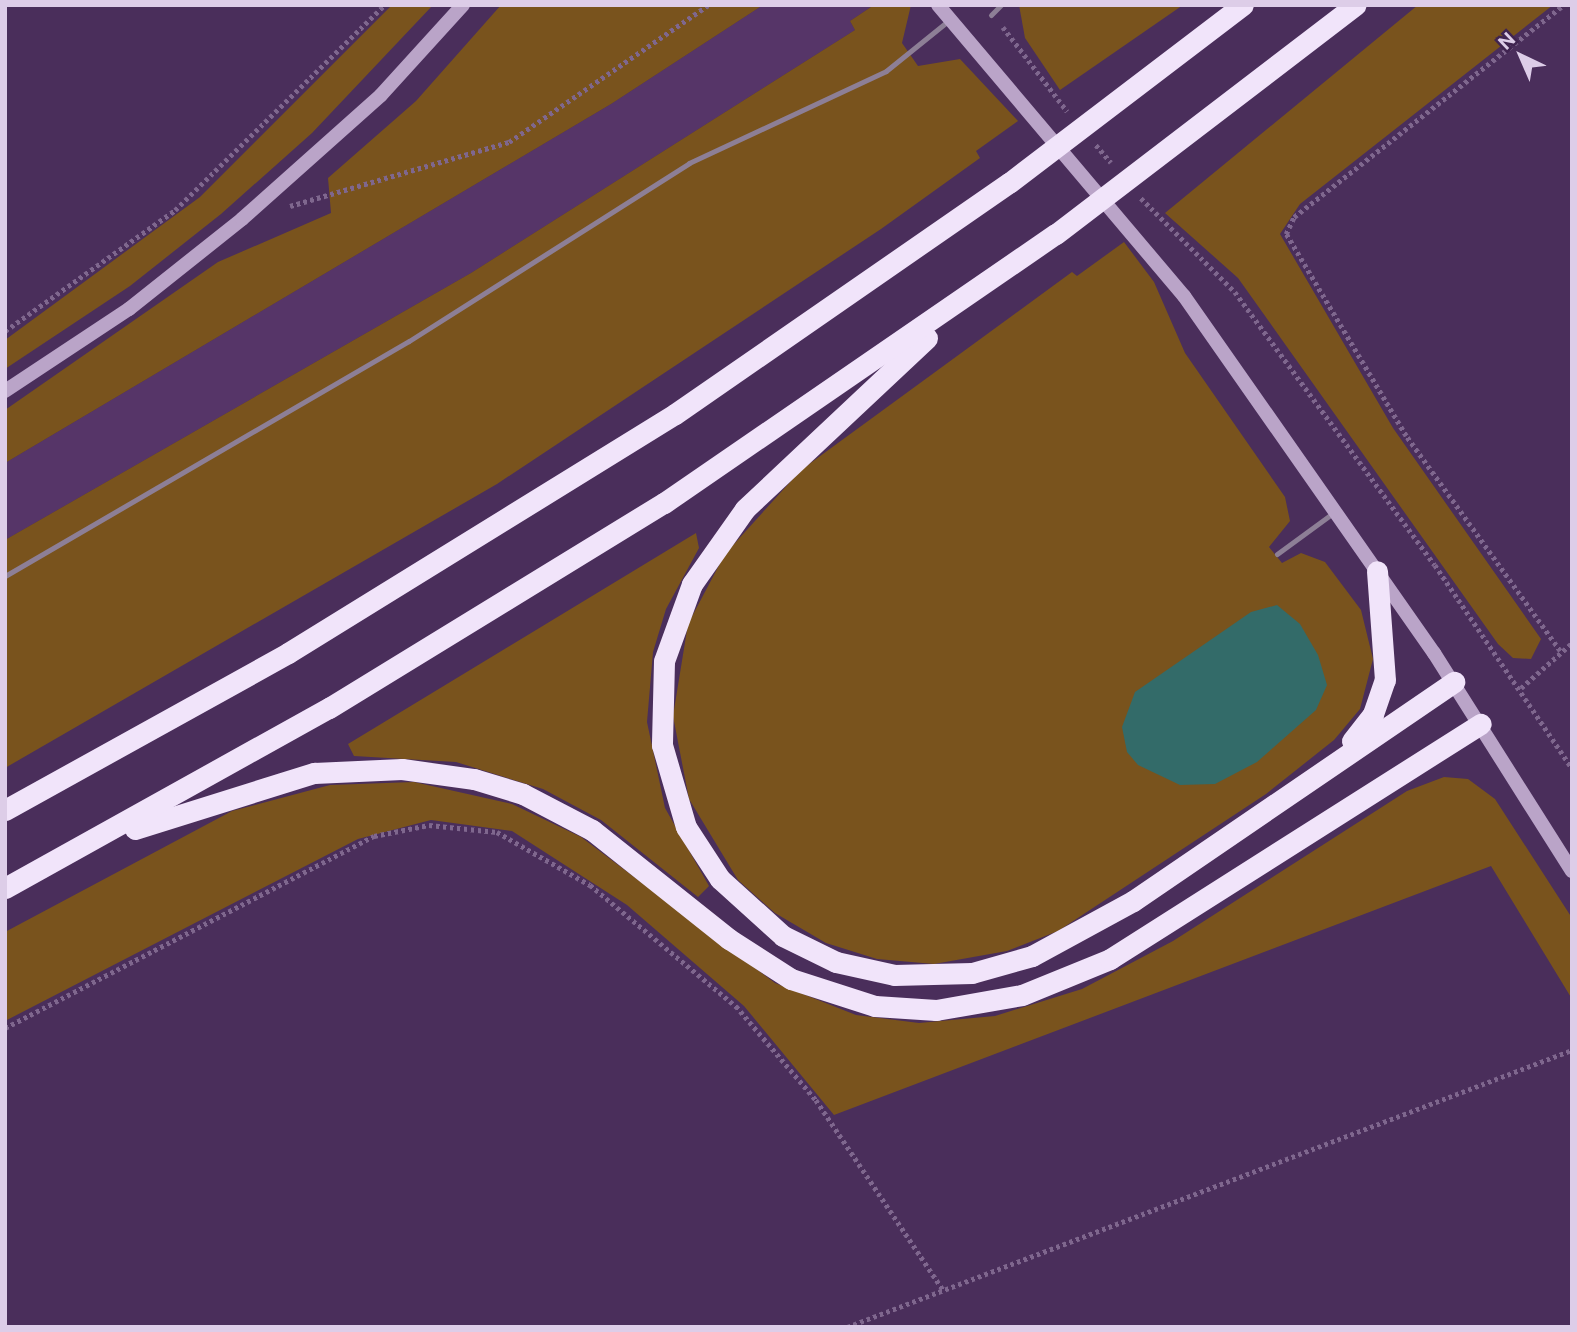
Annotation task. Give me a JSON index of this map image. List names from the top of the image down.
{
  "north": "top left"
}
